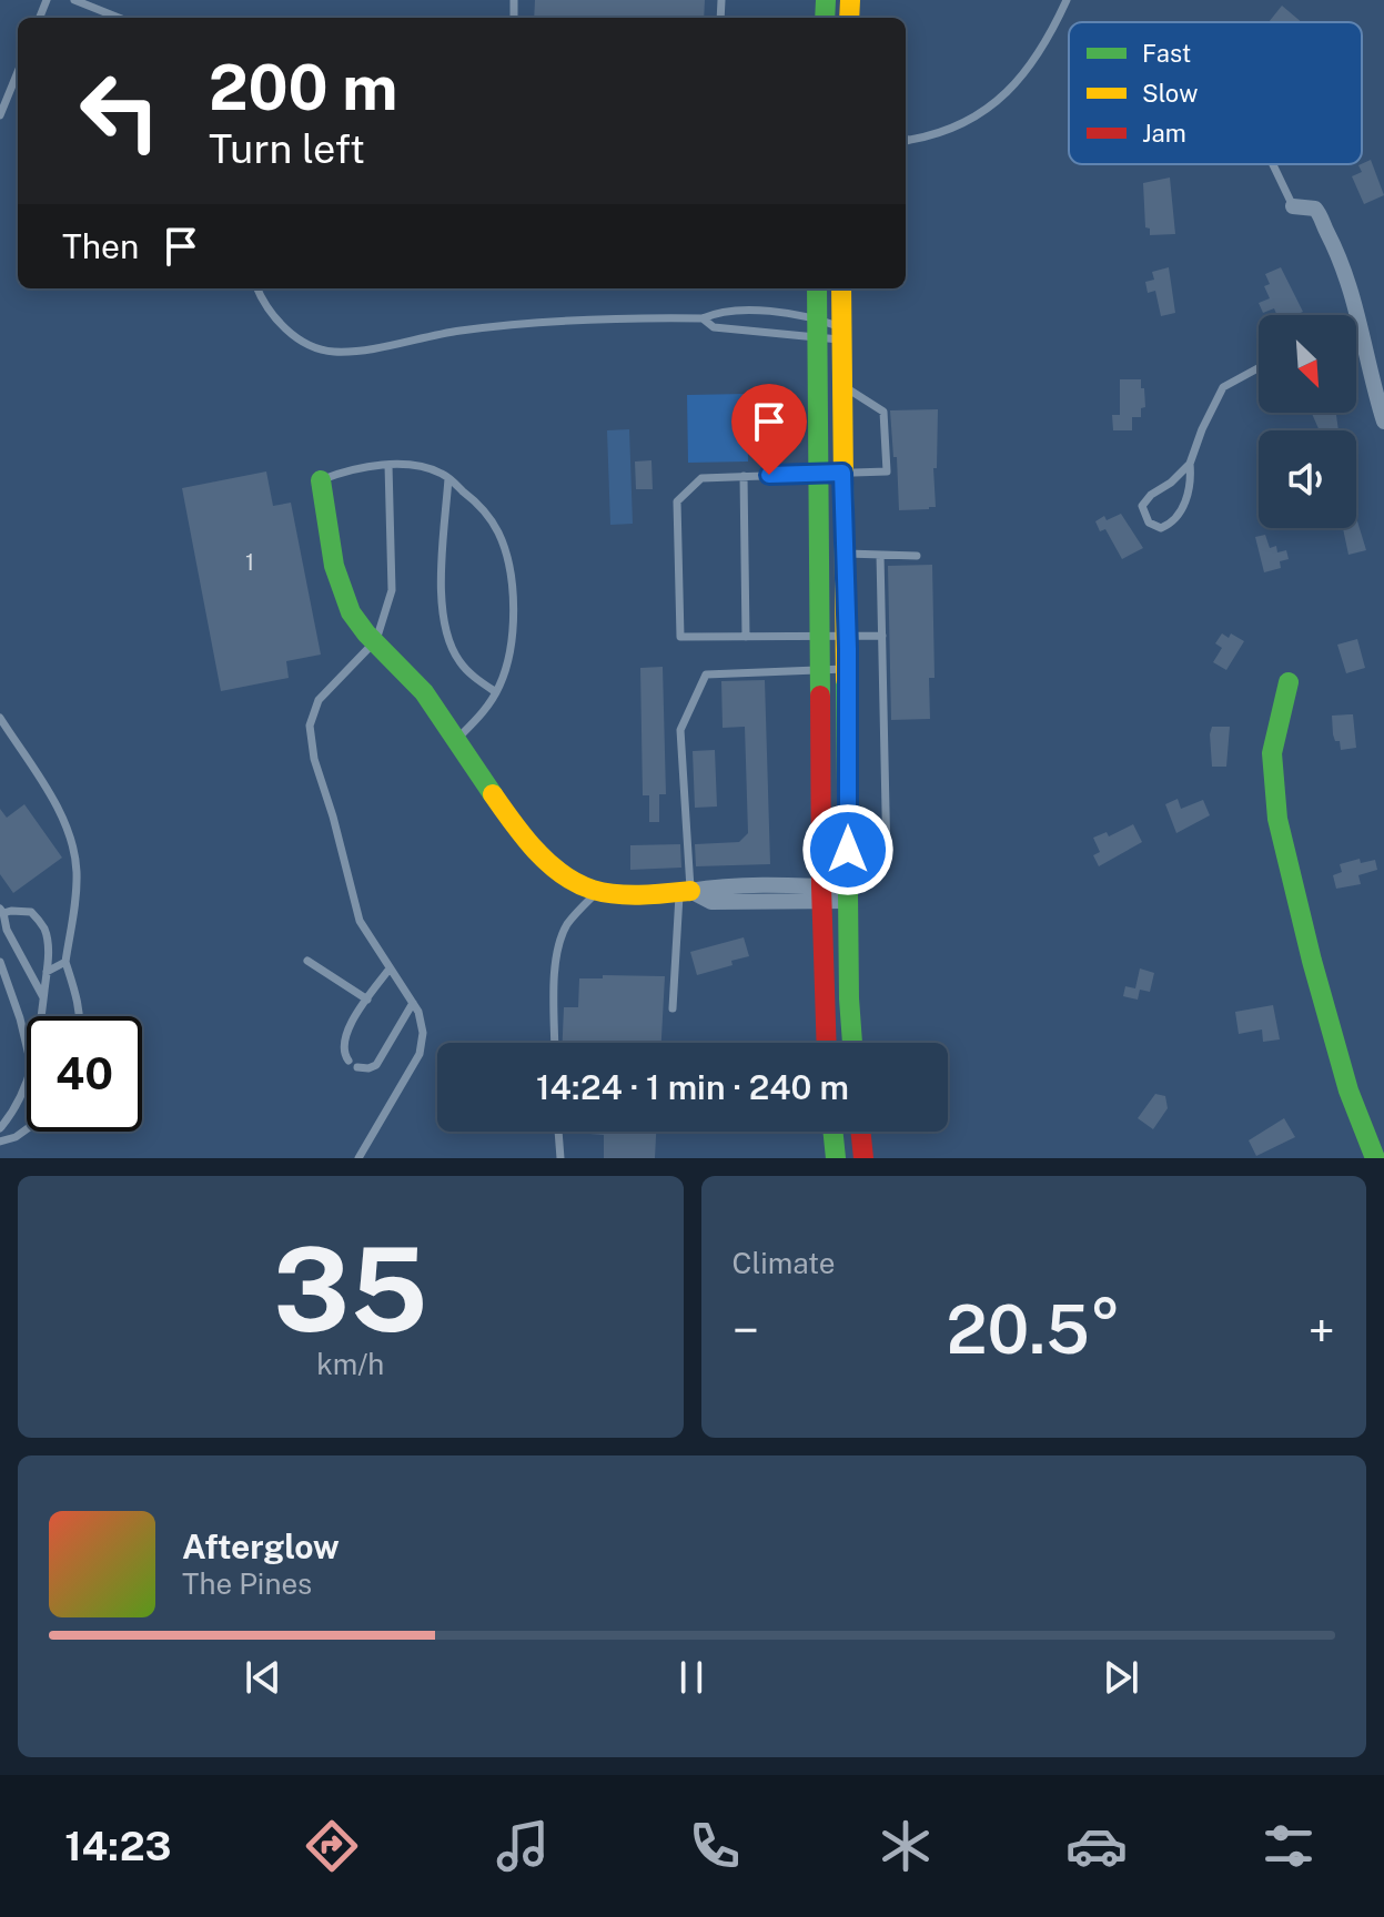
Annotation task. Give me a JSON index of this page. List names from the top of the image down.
{
  "house_numbers": ["1"],
  "legend": ["Fast", "Slow", "Jam"],
  "north": "bottom right",
  "page": {
    "turn": ["200 m", "Turn left"],
    "then": "Then",
    "limit": "40",
    "trip": "14:24 · 1 min · 240 m",
    "tile": [
      ["35", "km/h"],
      "Climate"
    ],
    "heat": ["−", "20.5°", "+"],
    "song": ["Afterglow", "The Pines"],
    "tabs": "14:23"
  }
}
